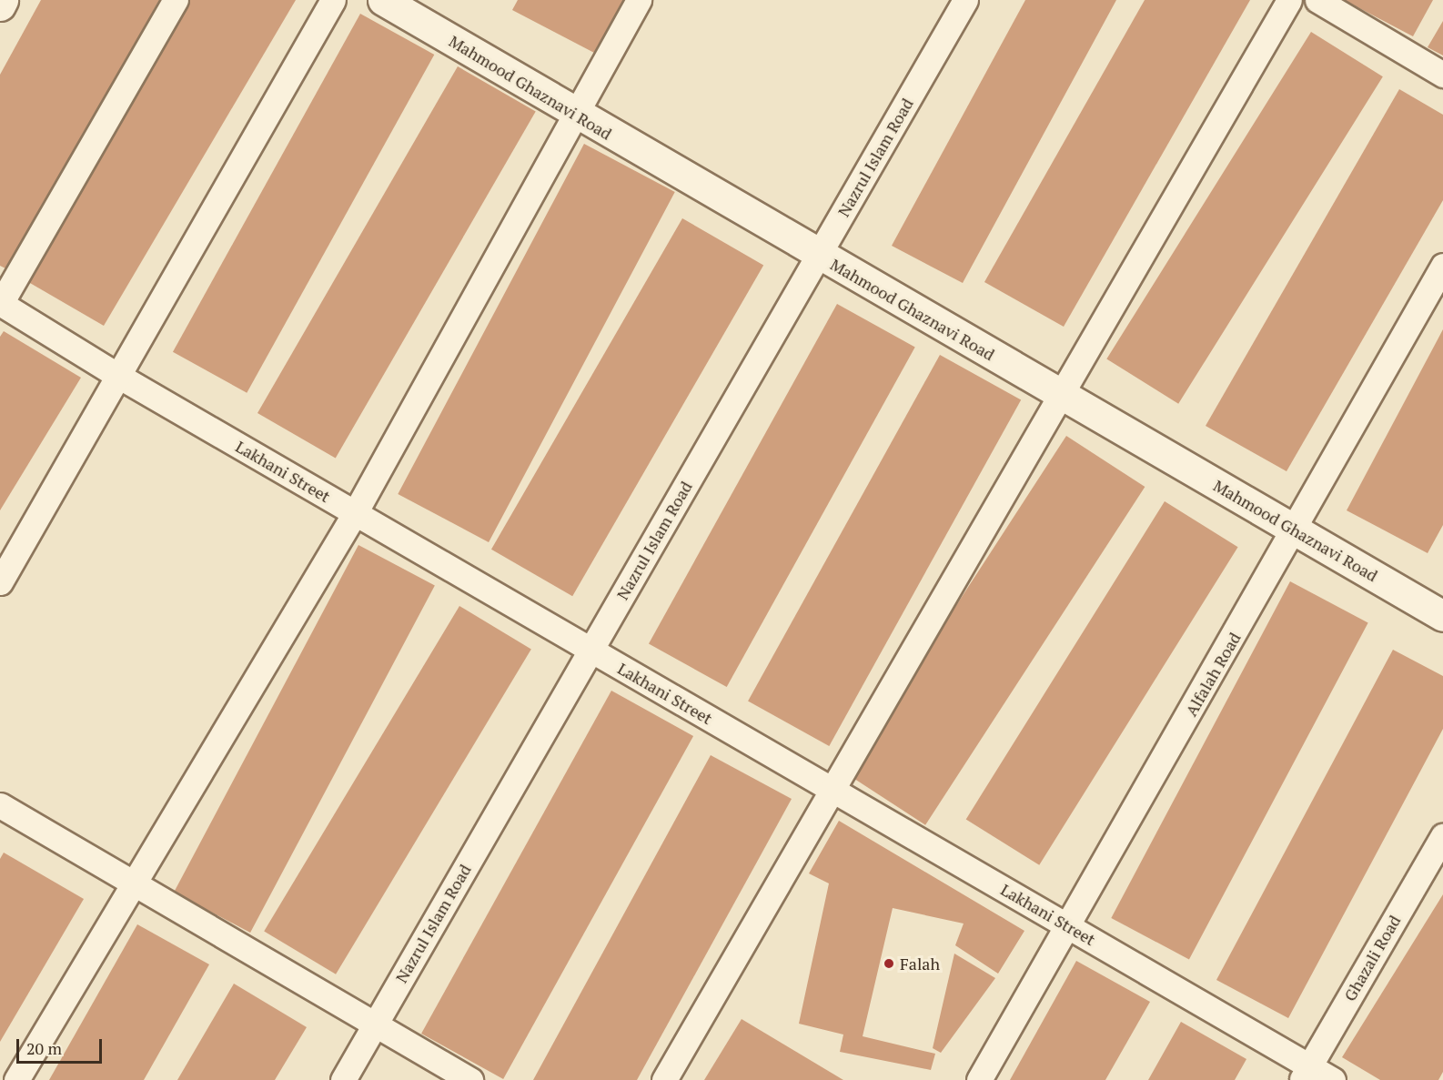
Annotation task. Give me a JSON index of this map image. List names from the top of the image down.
{
  "streets": {
    "street": [
      "Mahmood Ghaznavi Road",
      "Nazrul Islam Road",
      "Lakhani Street",
      "Alfalah Road",
      "Ghazali Road"
    ]
  },
  "crossings": [
    ["Mahmood Ghaznavi Road", "Nazrul Islam Road"],
    ["Mahmood Ghaznavi Road", "Alfalah Road"],
    ["Nazrul Islam Road", "Lakhani Street"],
    ["Lakhani Street", "Alfalah Road"],
    ["Lakhani Street", "Ghazali Road"]
  ],
  "places": ["Falah"],
  "scale_bar": "20 m"
}
